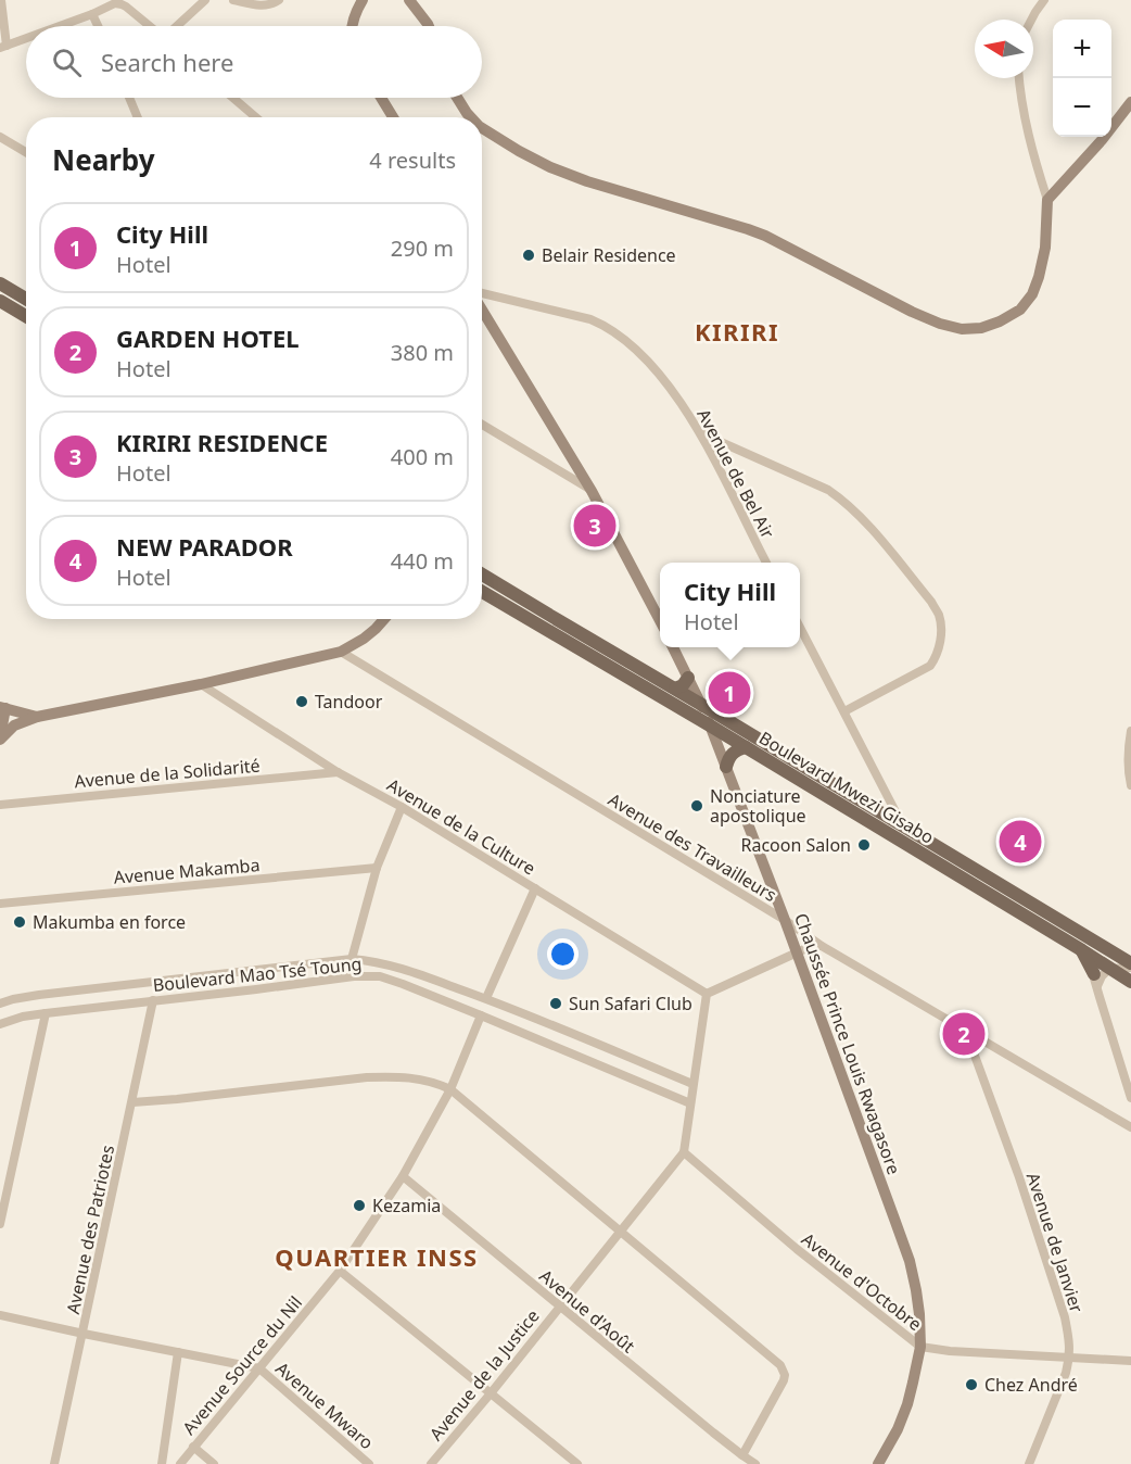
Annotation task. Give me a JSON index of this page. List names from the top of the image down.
{
  "streets": {
    "main road": ["Boulevard Mwezi Gisabo"],
    "street": [
      "Avenue de Bel Air",
      "Avenue de la Solidarité",
      "Avenue de la Culture",
      "Avenue des Travailleurs",
      "Avenue Makamba",
      "Boulevard Mao Tsé Toung",
      "Chaussée Prince Louis Rwagasore",
      "Avenue des Patriotes",
      "Avenue de Janvier",
      "Avenue d'Octobre",
      "Avenue d'Août",
      "Avenue Source du Nil",
      "Avenue de la Justice",
      "Avenue Mwaro"
    ]
  },
  "crossings": [
    ["Avenue de la Solidarité", "Avenue de la Culture"],
    ["Boulevard Mwezi Gisabo", "Chaussée Prince Louis Rwagasore"],
    ["Avenue des Travailleurs", "Chaussée Prince Louis Rwagasore"],
    ["Avenue des Travailleurs", "Avenue de Janvier"],
    ["Boulevard Mao Tsé Toung", "Avenue des Patriotes"],
    ["Boulevard Mao Tsé Toung", "Avenue Source du Nil"],
    ["Chaussée Prince Louis Rwagasore", "Avenue d'Octobre"],
    ["Avenue de Janvier", "Avenue d'Octobre"],
    ["Avenue d'Octobre", "Avenue de la Justice"],
    ["Avenue d'Août", "Avenue Source du Nil"],
    ["Avenue d'Août", "Avenue de la Justice"],
    ["Avenue Source du Nil", "Avenue Mwaro"]
  ],
  "districts": ["KIRIRI", "QUARTIER INSS"],
  "places": [
    "Belair Residence",
    "Tandoor",
    "Nonciature apostolique",
    "Racoon Salon",
    "Makumba en force",
    "Sun Safari Club",
    "Kezamia",
    "Chez André"
  ],
  "north": "left",
  "page": {
    "map_buttons": ["+", "−"],
    "search": "Search here",
    "heading": ["Nearby", "4 results"],
    "list": [
      {
        "mark": "1",
        "name": "City Hill",
        "note": "Hotel",
        "value": "290 m"
      },
      {
        "mark": "2",
        "name": "GARDEN HOTEL",
        "note": "Hotel",
        "value": "380 m"
      },
      {
        "mark": "3",
        "name": "KIRIRI RESIDENCE",
        "note": "Hotel",
        "value": "400 m"
      },
      {
        "mark": "4",
        "name": "NEW PARADOR",
        "note": "Hotel",
        "value": "440 m"
      }
    ],
    "pins": [
      "3",
      "1",
      "4",
      "2"
    ],
    "popup": ["City Hill", "Hotel"]
  }
}
